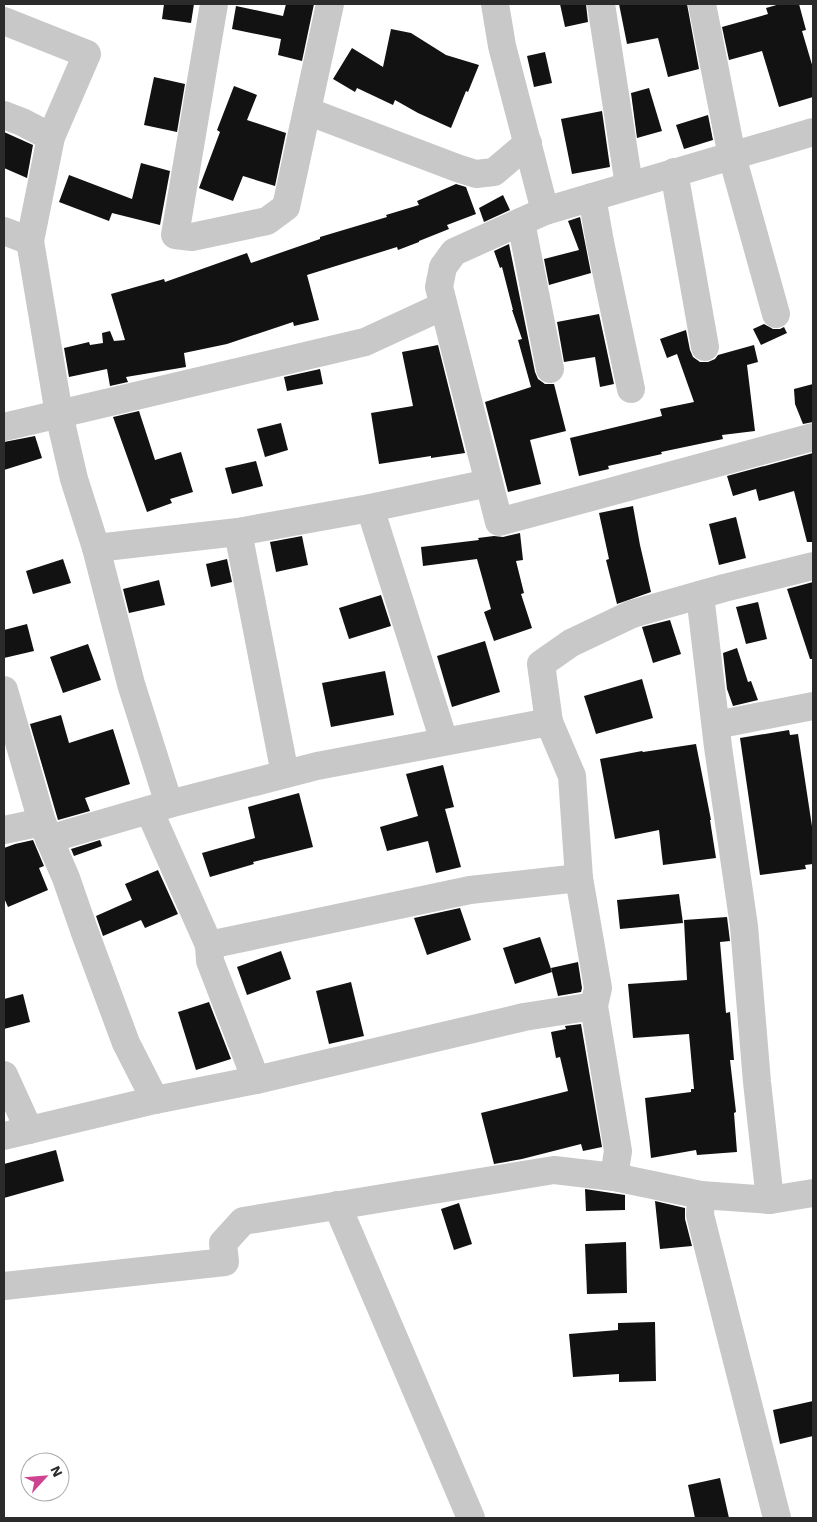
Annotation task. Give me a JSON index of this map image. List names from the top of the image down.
{
  "north": "top right"
}
